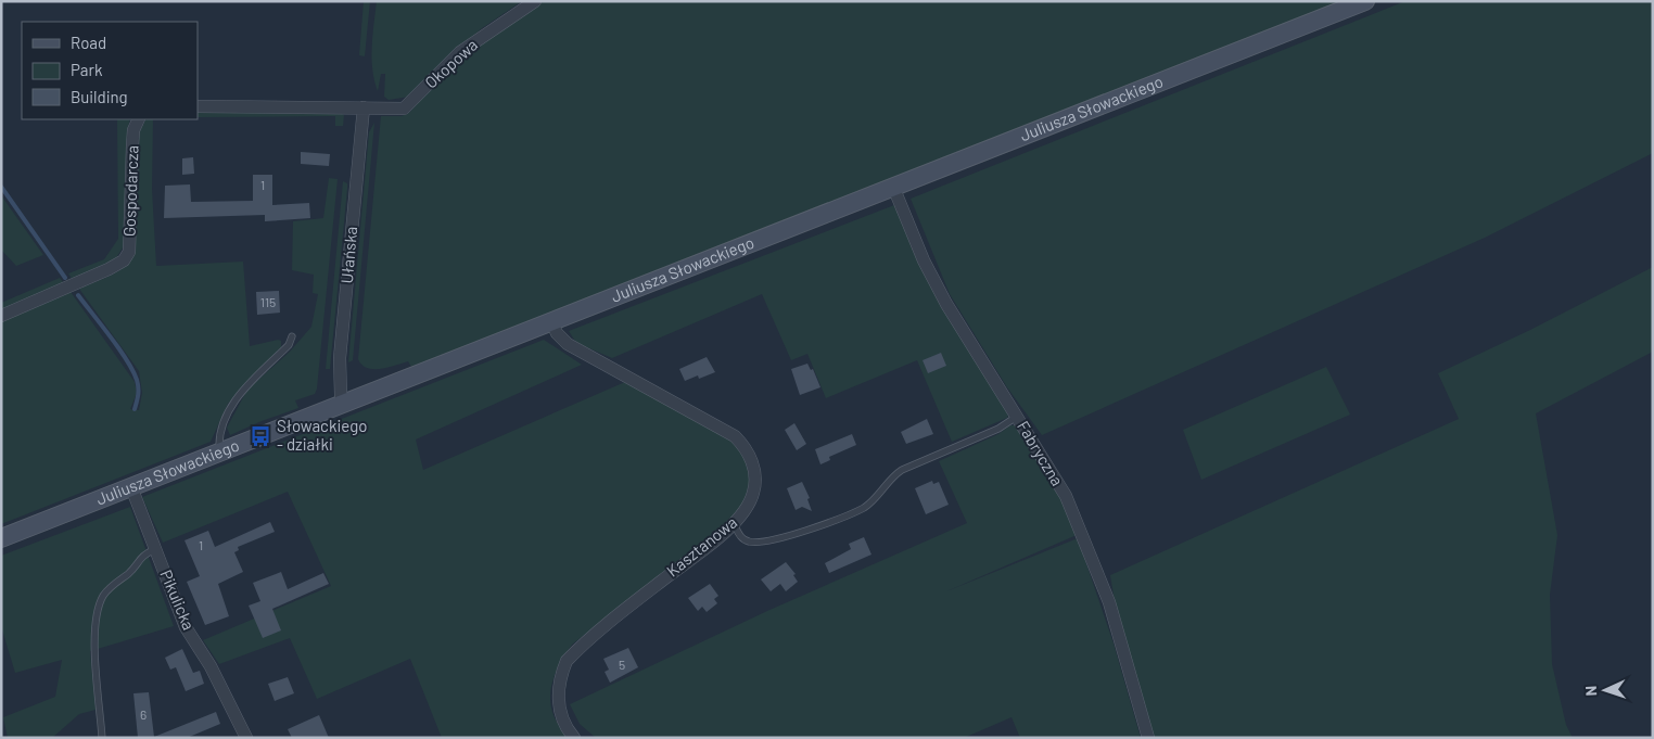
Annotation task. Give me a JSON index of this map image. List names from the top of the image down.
{
  "streets": {
    "street": [
      "Okopowa",
      "Juliusza Słowackiego",
      "Gospodarcza",
      "Ułańska",
      "Fabryczna",
      "Kasztanowa",
      "Pikulicka"
    ]
  },
  "crossings": [
    ["Okopowa", "Ułańska"],
    ["Juliusza Słowackiego", "Ułańska"],
    ["Juliusza Słowackiego", "Fabryczna"],
    ["Juliusza Słowackiego", "Kasztanowa"],
    ["Juliusza Słowackiego", "Pikulicka"]
  ],
  "places": {
    "bus stop": ["Słowackiego - działki"]
  },
  "house_numbers": [
    "1",
    "115",
    "1",
    "5",
    "6"
  ],
  "legend": ["Road", "Park", "Building"],
  "north": "left"
}
